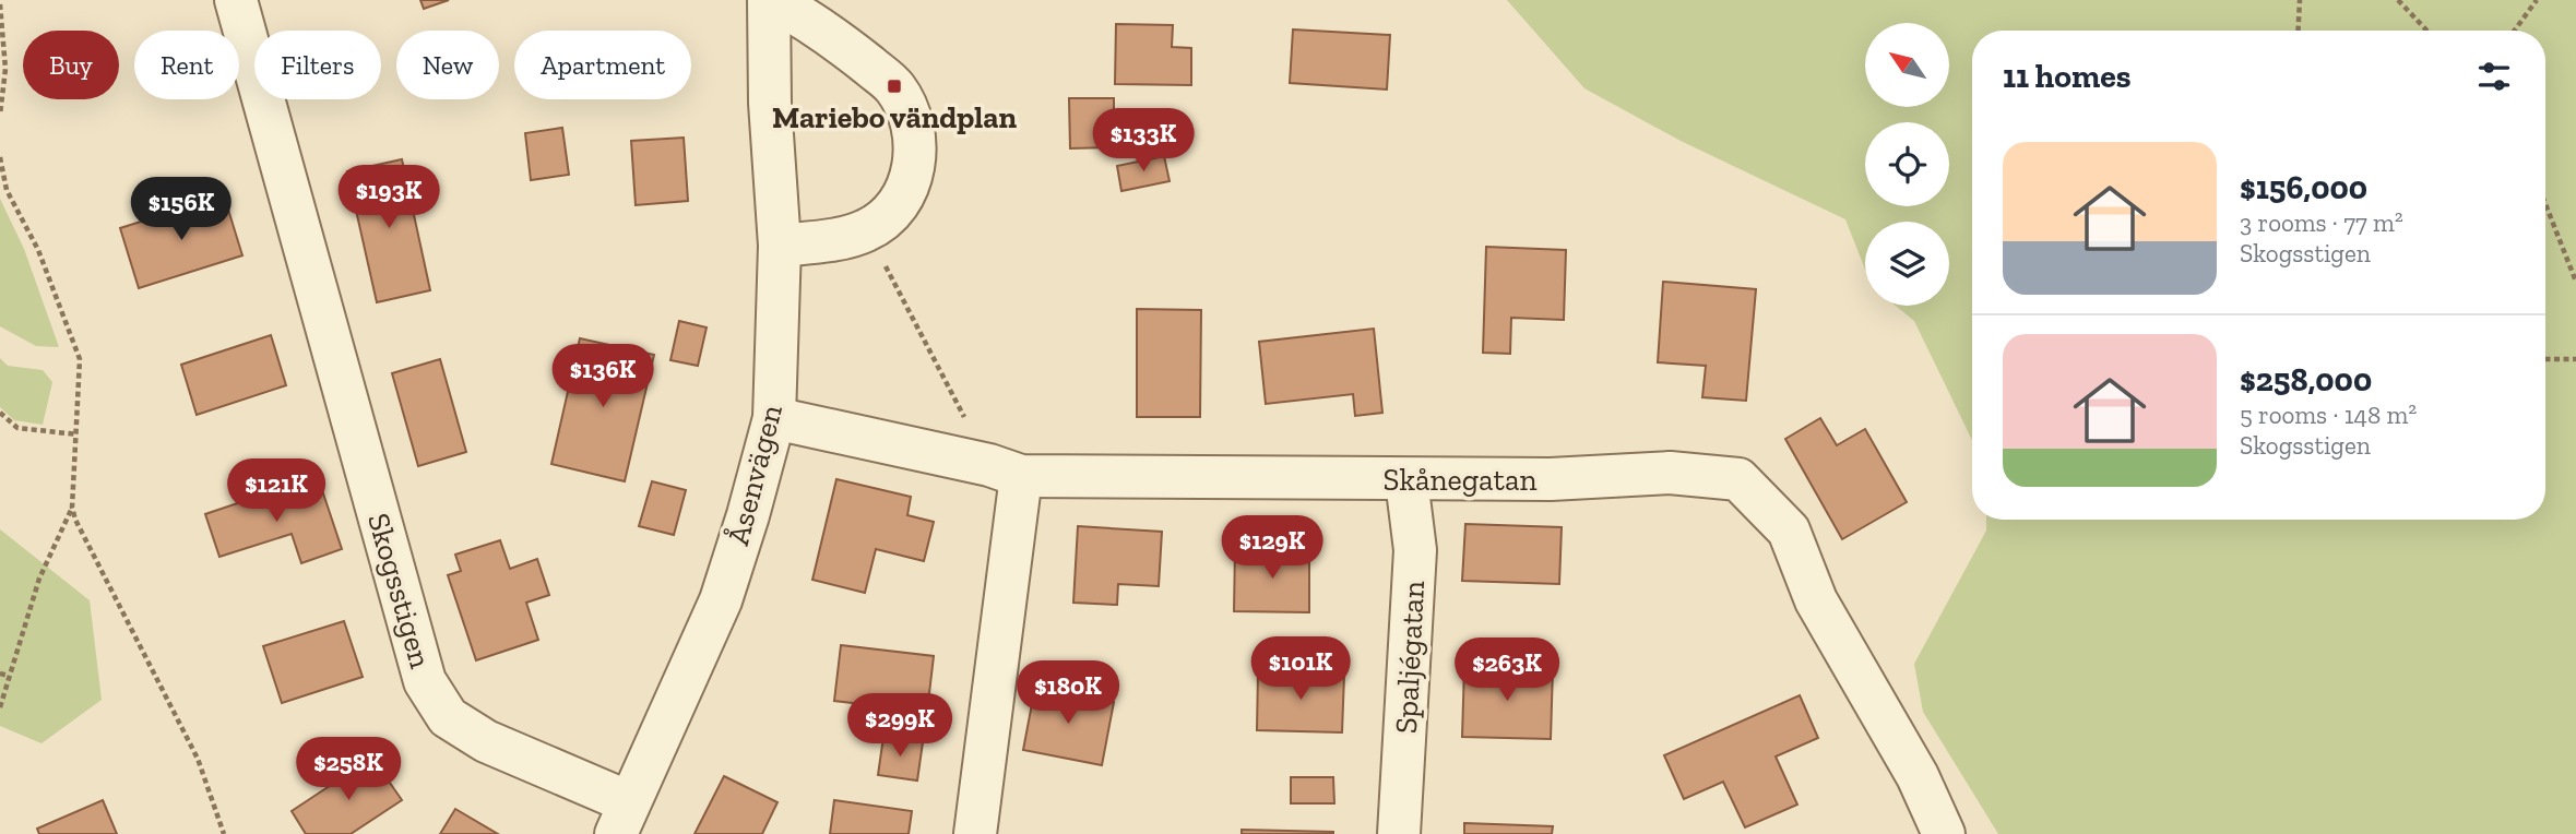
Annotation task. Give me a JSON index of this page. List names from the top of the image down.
{
  "streets": {
    "street": [
      "Åsenvägen",
      "Skånegatan",
      "Skogsstigen",
      "Spaljégatan"
    ]
  },
  "crossings": [
    ["Åsenvägen", "Skånegatan"],
    ["Åsenvägen", "Skogsstigen"],
    ["Skånegatan", "Spaljégatan"]
  ],
  "places": {
    "transit": ["Mariebo vändplan"]
  },
  "north": "top left",
  "page": {
    "chip": [
      "Buy",
      "Rent",
      "Filters",
      "New",
      "Apartment"
    ],
    "heading": "11 homes",
    "price": [
      "$133K",
      "$193K",
      "$156K",
      "$136K",
      "$121K",
      "$129K",
      "$101K",
      "$263K",
      "$180K",
      "$299K",
      "$258K"
    ],
    "list": [
      {
        "name": "$156,000",
        "note": "3 rooms · 77 m² · Skogsstigen"
      },
      {
        "name": "$258,000",
        "note": "5 rooms · 148 m² · Skogsstigen"
      }
    ]
  }
}
